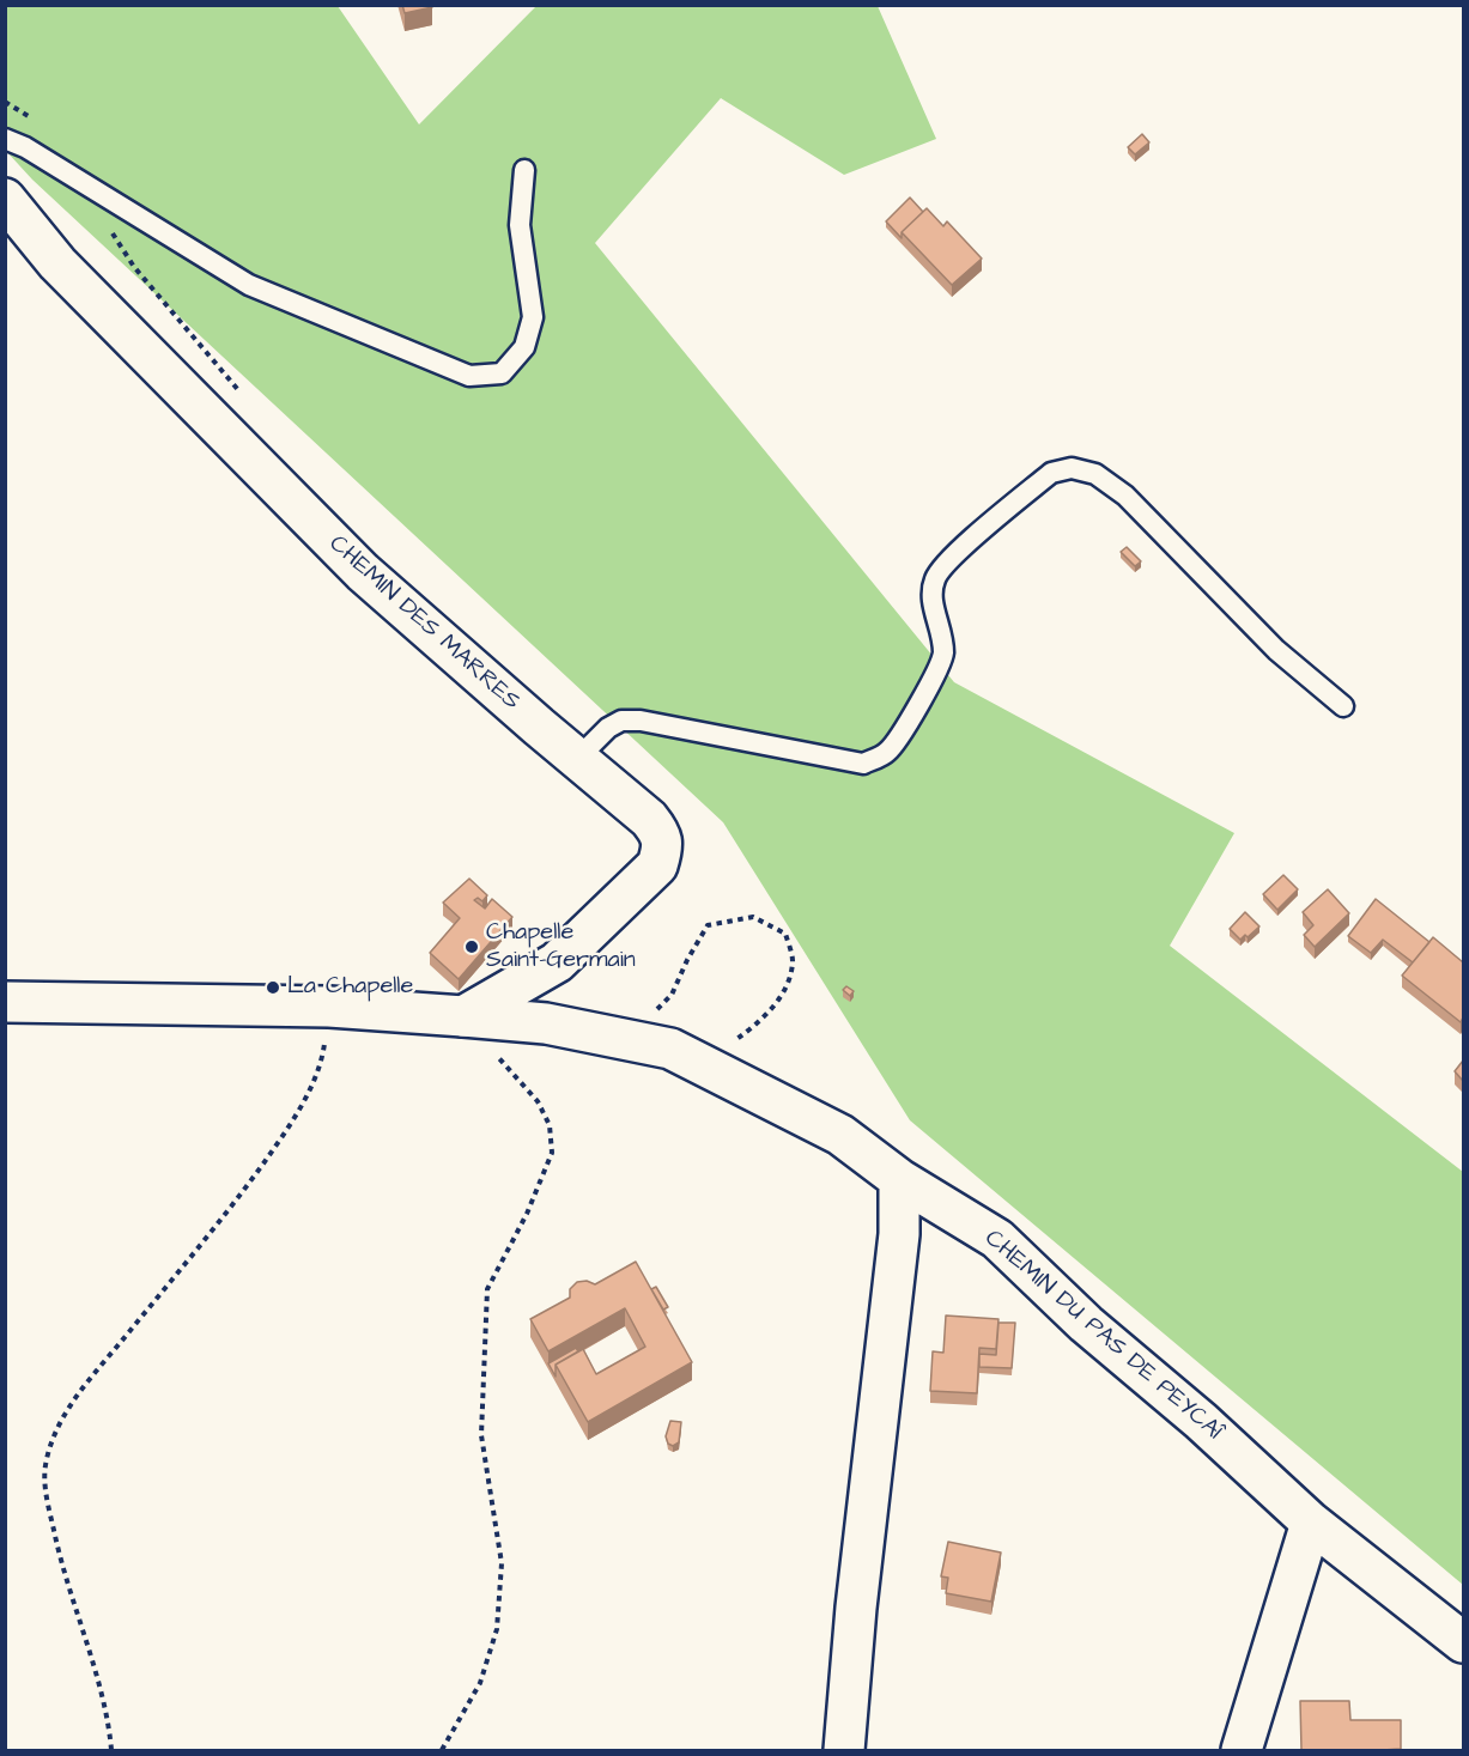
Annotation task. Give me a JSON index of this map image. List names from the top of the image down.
{
  "streets": {
    "street": ["CHEMIN DES MARRES", "CHEMIN DU PAS DE PEYCAÎ"]
  },
  "crossings": [
    ["CHEMIN DES MARRES", "CHEMIN DU PAS DE PEYCAÎ"]
  ],
  "places": ["Chapelle Saint-Germain", "La Chapelle"]
}
